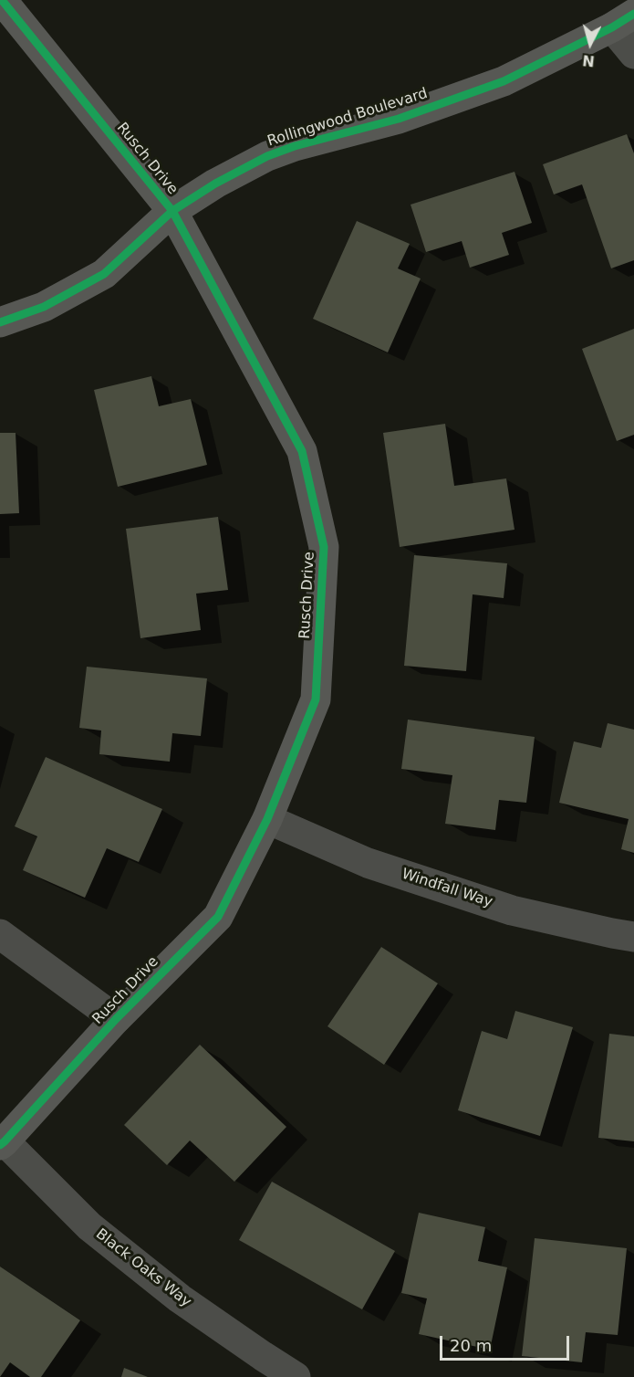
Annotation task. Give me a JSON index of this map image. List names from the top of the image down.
{
  "streets": {
    "street": [
      "Rollingwood Boulevard",
      "Rusch Drive",
      "Windfall Way",
      "Black Oaks Way"
    ]
  },
  "crossings": [
    ["Rollingwood Boulevard", "Rusch Drive"],
    ["Rusch Drive", "Windfall Way"],
    ["Rusch Drive", "Black Oaks Way"]
  ],
  "scale_bar": "20 m",
  "north": "bottom"
}
